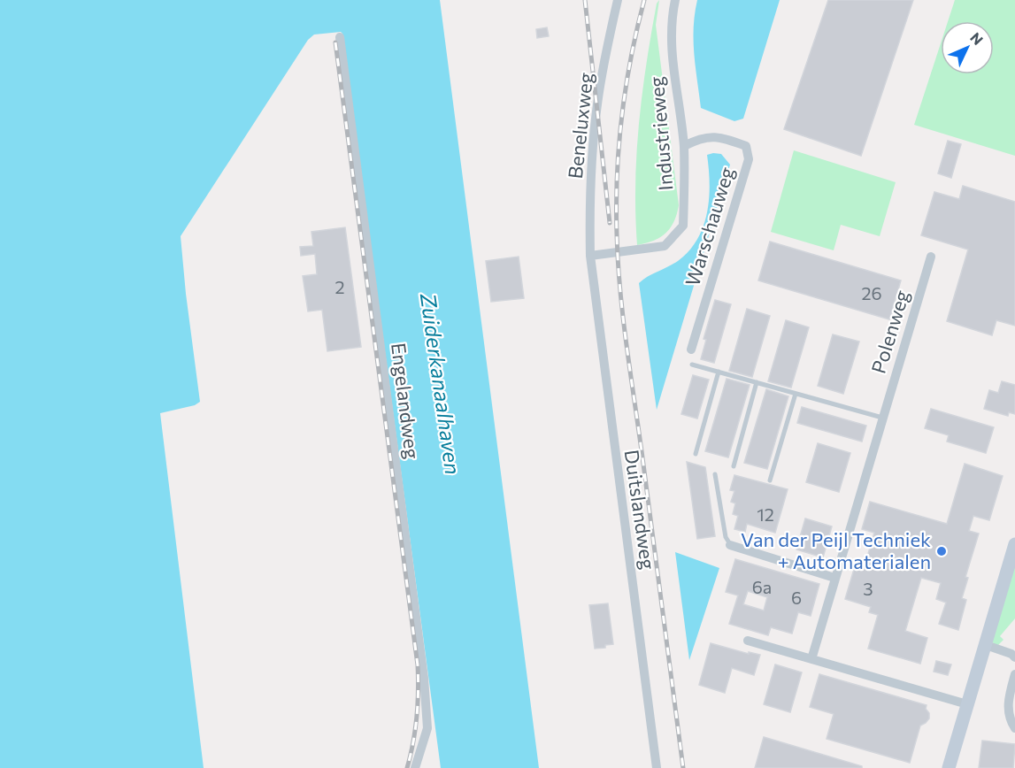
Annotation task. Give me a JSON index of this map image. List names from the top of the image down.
{
  "streets": {
    "street": [
      "Beneluxweg",
      "Industrieweg",
      "Warschauweg",
      "Polenweg",
      "Engelandweg",
      "Duitslandweg"
    ]
  },
  "crossings": [
    ["Beneluxweg", "Industrieweg"],
    ["Beneluxweg", "Duitslandweg"],
    ["Industrieweg", "Warschauweg"],
    ["Industrieweg", "Duitslandweg"]
  ],
  "water": ["Zuiderkanaalhaven"],
  "places": ["Van der Peijl Techniek + Automaterialen"],
  "house_numbers": [
    "2",
    "26",
    "12",
    "6a",
    "3",
    "6"
  ],
  "north": "top right"
}
